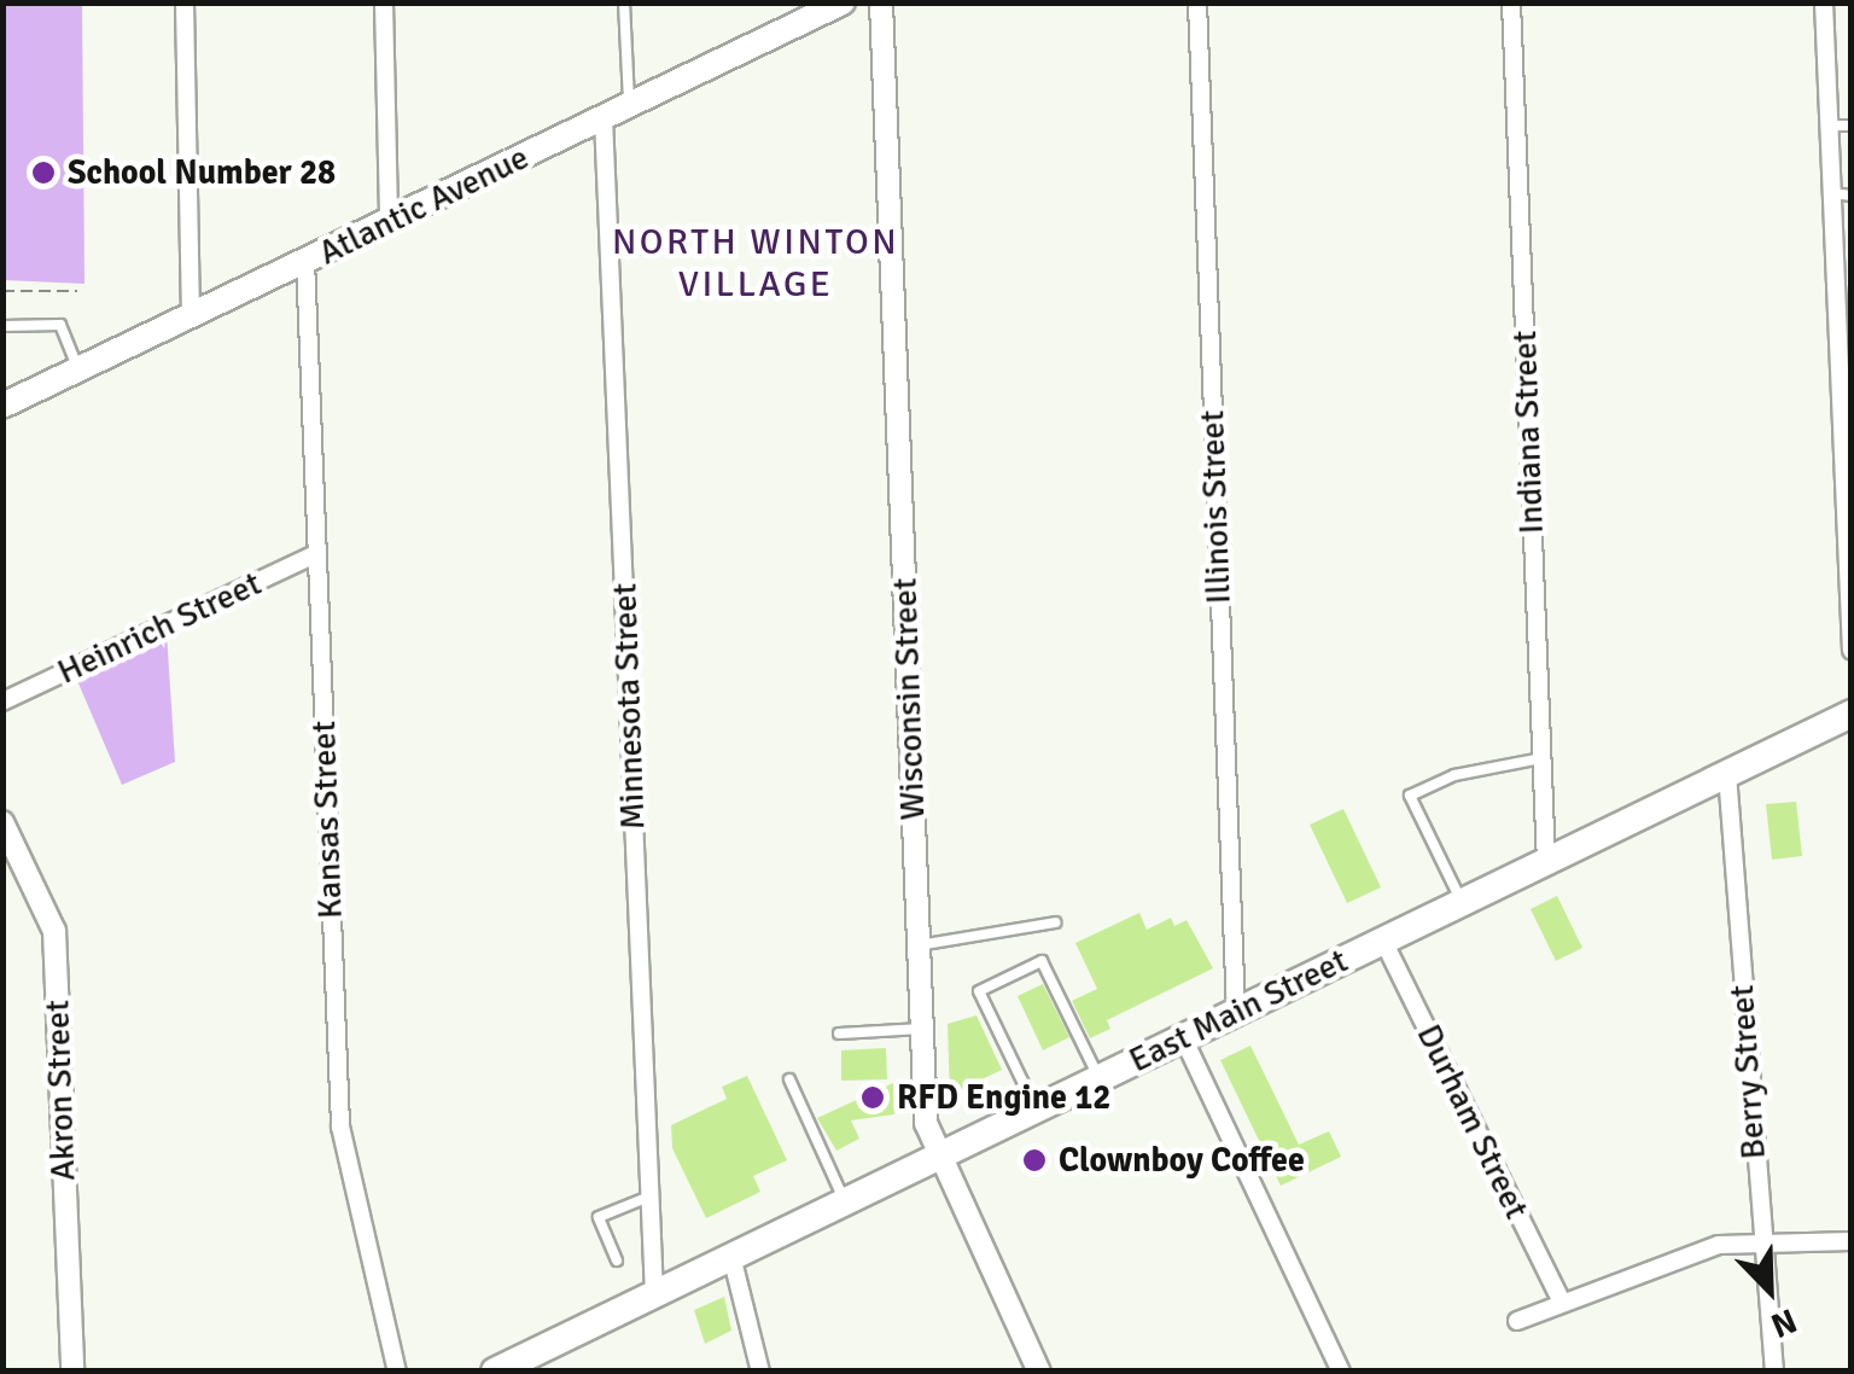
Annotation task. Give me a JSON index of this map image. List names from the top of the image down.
{
  "streets": {
    "main road": ["Atlantic Avenue", "East Main Street"],
    "street": [
      "Indiana Street",
      "Illinois Street",
      "Heinrich Street",
      "Wisconsin Street",
      "Minnesota Street",
      "Kansas Street",
      "Berry Street",
      "Akron Street",
      "Durham Street"
    ]
  },
  "crossings": [
    ["Atlantic Avenue", "Minnesota Street"],
    ["Atlantic Avenue", "Kansas Street"],
    ["Indiana Street", "East Main Street"],
    ["Illinois Street", "East Main Street"],
    ["Heinrich Street", "Kansas Street"],
    ["Wisconsin Street", "East Main Street"],
    ["Minnesota Street", "East Main Street"],
    ["East Main Street", "Berry Street"],
    ["East Main Street", "Durham Street"]
  ],
  "districts": ["NORTH WINTON VILLAGE"],
  "places": ["School Number 28", "RFD Engine 12", "Clownboy Coffee"],
  "north": "bottom right"
}
